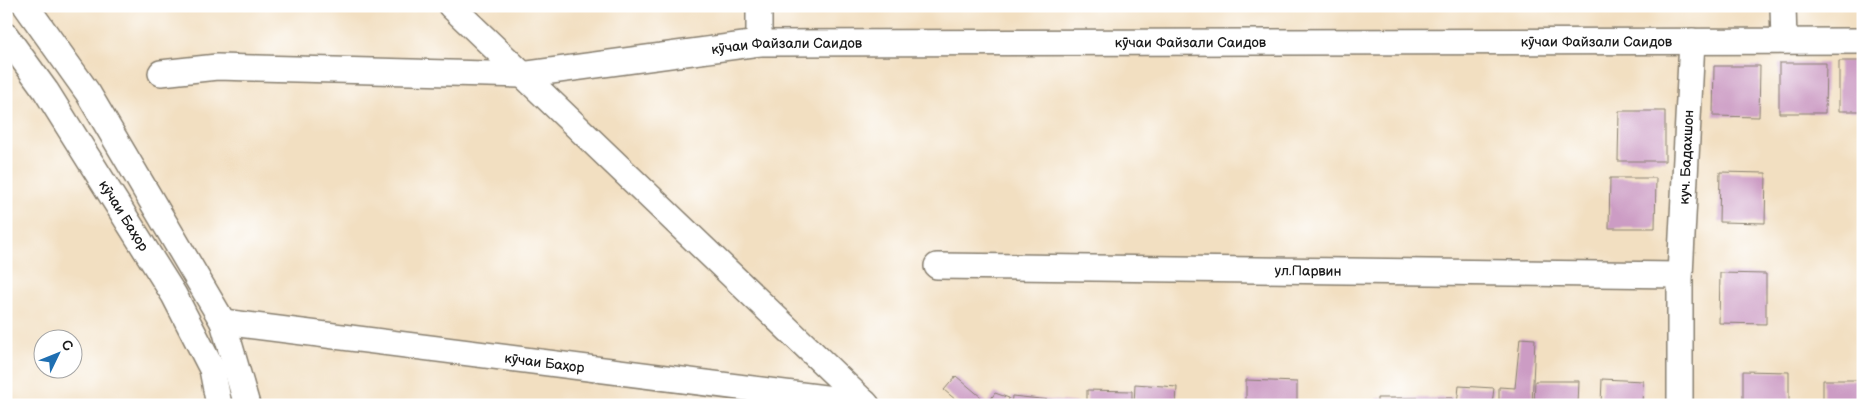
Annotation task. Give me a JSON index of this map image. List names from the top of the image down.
{
  "streets": {
    "street": [
      "кӯчаи Файзали Саидов",
      "куч. Бадахшон",
      "кӯчаи Баҳор",
      "ул.Парвин"
    ]
  },
  "crossings": [
    ["кӯчаи Файзали Саидов", "куч. Бадахшон"],
    ["кӯчаи Файзали Саидов", "кӯчаи Баҳор"],
    ["куч. Бадахшон", "ул.Парвин"]
  ],
  "north": "top right"
}
